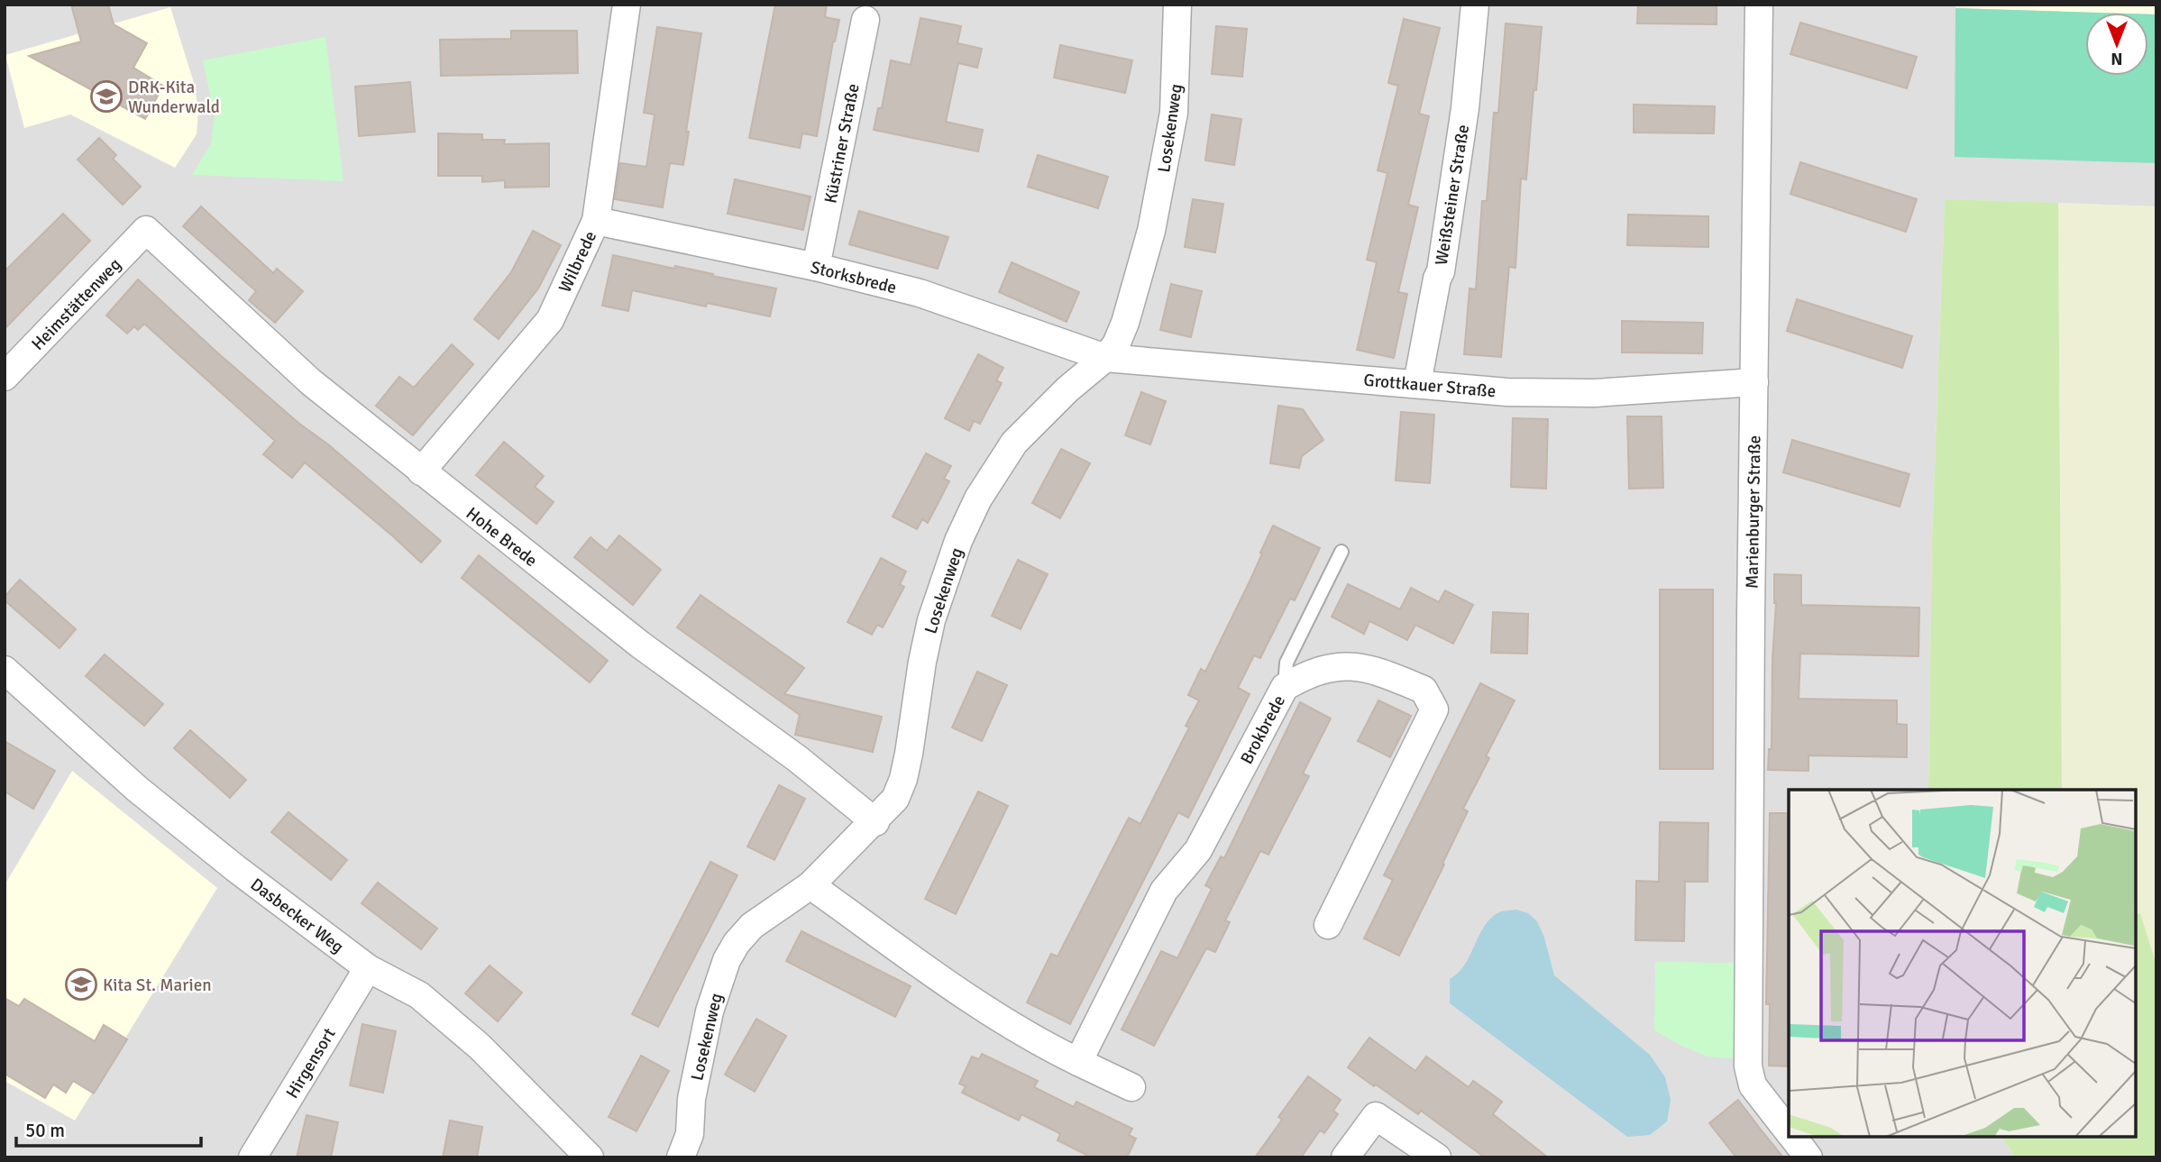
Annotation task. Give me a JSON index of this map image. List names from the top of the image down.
{
  "streets": {
    "street": [
      "Losekenweg",
      "Küstriner Straße",
      "Weißsteiner Straße",
      "Wilbrede",
      "Storksbrede",
      "Heimstättenweg",
      "Grottkauer Straße",
      "Marienburger Straße",
      "Hohe Brede",
      "Brokbrede",
      "Dasbecker Weg",
      "Hirgensort"
    ]
  },
  "crossings": [
    ["Losekenweg", "Storksbrede"],
    ["Losekenweg", "Grottkauer Straße"],
    ["Losekenweg", "Hohe Brede"],
    ["Küstriner Straße", "Storksbrede"],
    ["Weißsteiner Straße", "Grottkauer Straße"],
    ["Wilbrede", "Storksbrede"],
    ["Wilbrede", "Hohe Brede"],
    ["Storksbrede", "Grottkauer Straße"],
    ["Heimstättenweg", "Hohe Brede"],
    ["Grottkauer Straße", "Marienburger Straße"],
    ["Dasbecker Weg", "Hirgensort"]
  ],
  "places": {
    "school or university": ["DRK-Kita Wunderwald", "Kita St. Marien"]
  },
  "scale_bar": "50 m",
  "north": "bottom"
}
